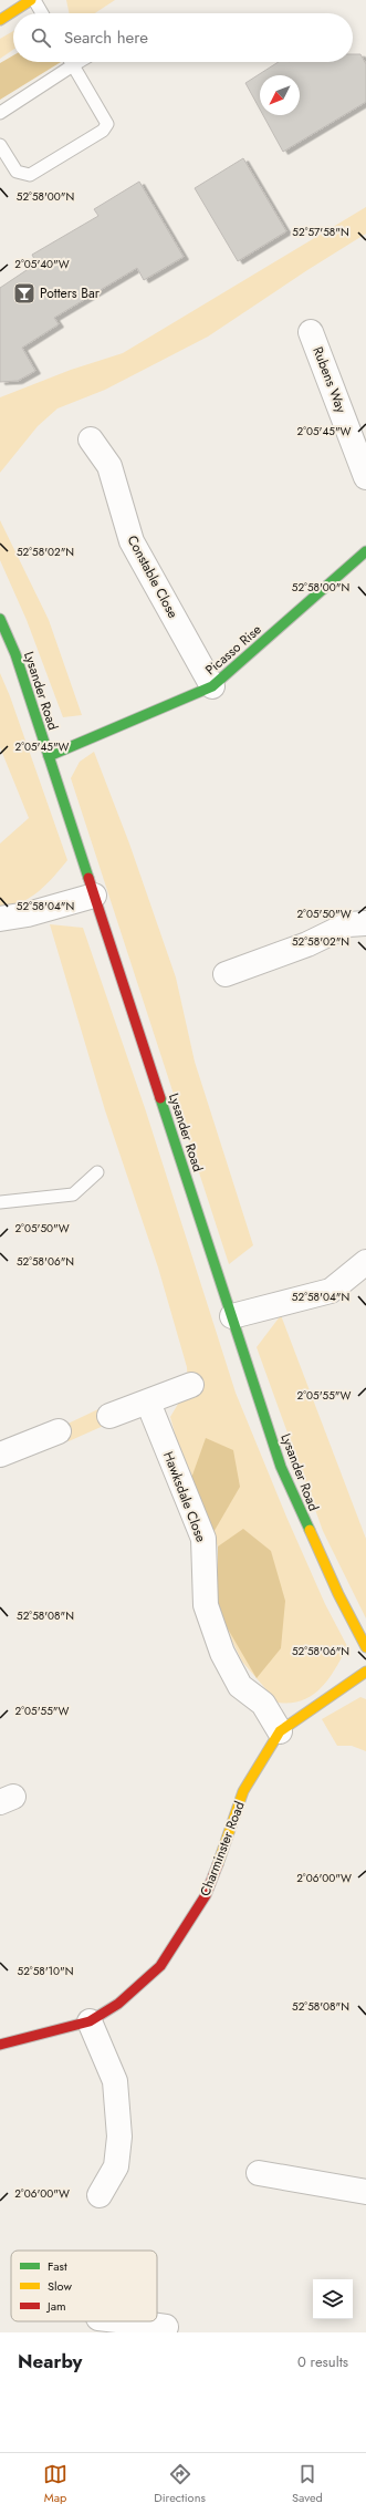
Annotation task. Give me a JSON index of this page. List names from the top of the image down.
{
  "streets": {
    "street": [
      "Rubens Way",
      "Constable Close",
      "Picasso Rise",
      "Lysander Road",
      "Hawksdale Close",
      "Charminster Road"
    ]
  },
  "crossings": [
    ["Constable Close", "Picasso Rise"],
    ["Picasso Rise", "Lysander Road"],
    ["Hawksdale Close", "Charminster Road"]
  ],
  "places": {
    "bar": ["Potters Bar"]
  },
  "legend": ["Fast", "Slow", "Jam"],
  "north": "bottom left",
  "page": {
    "search": "Search here",
    "heading": ["Nearby", "0 results"],
    "nav": ["Map", "Directions", "Saved"]
  },
  "coordinates": [
    "52°58'00\"N",
    "52°57'58\"N",
    "2°05'40\"W",
    "2°05'45\"W",
    "52°58'02\"N",
    "52°58'04\"N",
    "2°05'50\"W",
    "52°58'06\"N",
    "2°05'55\"W",
    "52°58'08\"N",
    "2°06'00\"W",
    "52°58'10\"N"
  ]
}
